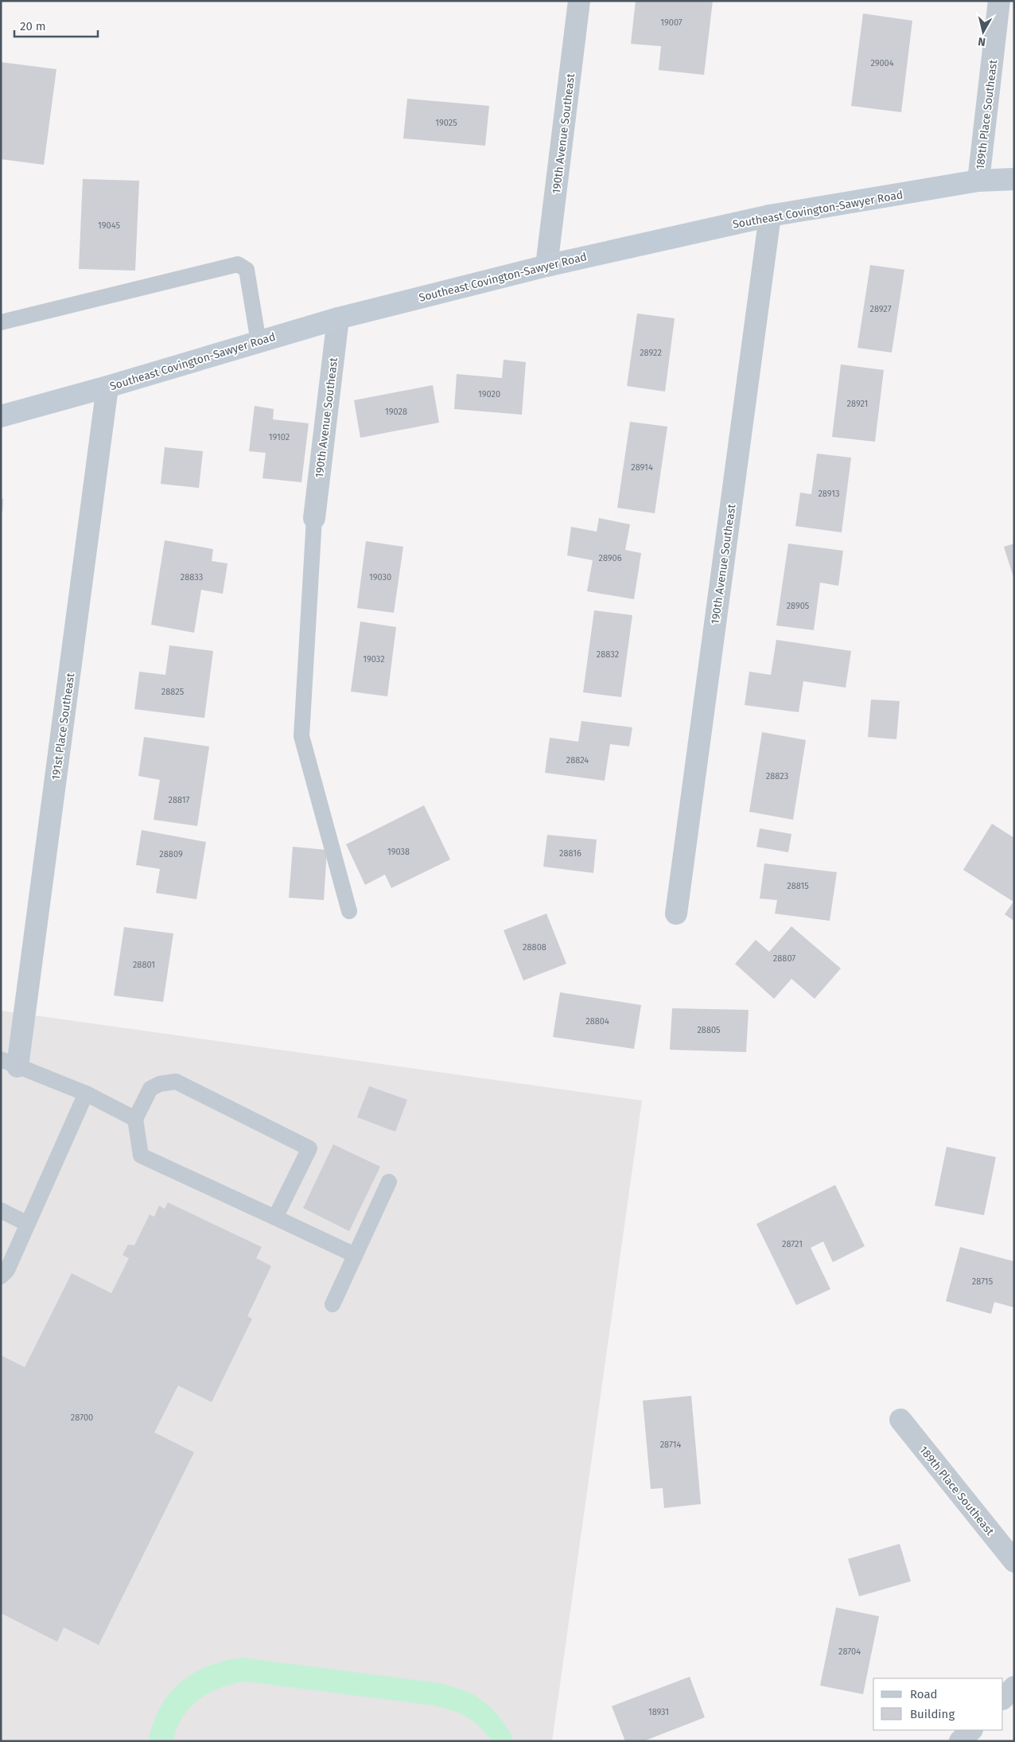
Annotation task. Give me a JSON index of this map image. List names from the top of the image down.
{
  "streets": {
    "street": [
      "189th Place Southeast",
      "190th Avenue Southeast",
      "Southeast Covington-Sawyer Road",
      "191st Place Southeast"
    ]
  },
  "crossings": [
    ["189th Place Southeast", "Southeast Covington-Sawyer Road"],
    ["190th Avenue Southeast", "Southeast Covington-Sawyer Road"],
    ["Southeast Covington-Sawyer Road", "191st Place Southeast"]
  ],
  "house_numbers": [
    "19007",
    "29004",
    "19025",
    "19045",
    "28927",
    "28922",
    "19020",
    "28921",
    "19028",
    "19102",
    "28914",
    "28913",
    "28906",
    "28833",
    "19030",
    "28905",
    "28832",
    "19032",
    "28825",
    "28824",
    "28823",
    "28817",
    "19038",
    "28816",
    "28809",
    "28815",
    "28808",
    "28807",
    "28801",
    "28804",
    "28805",
    "28721",
    "28715",
    "28700",
    "28714",
    "28704",
    "18931"
  ],
  "legend": ["Road", "Building"],
  "scale_bar": "20 m",
  "north": "bottom"
}
